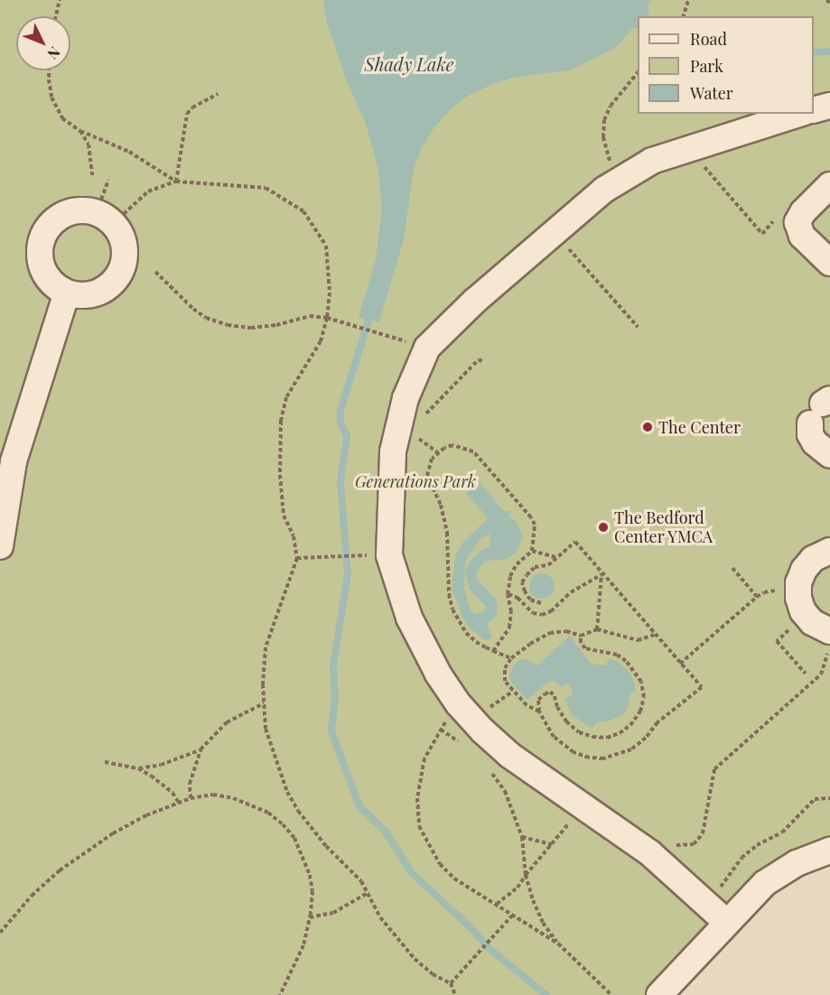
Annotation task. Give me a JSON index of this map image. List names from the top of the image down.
{
  "water": ["Shady Lake"],
  "parks": ["Generations Park"],
  "places": ["The Center", "The Bedford Center YMCA"],
  "legend": ["Road", "Park", "Water"],
  "north": "bottom right"
}
